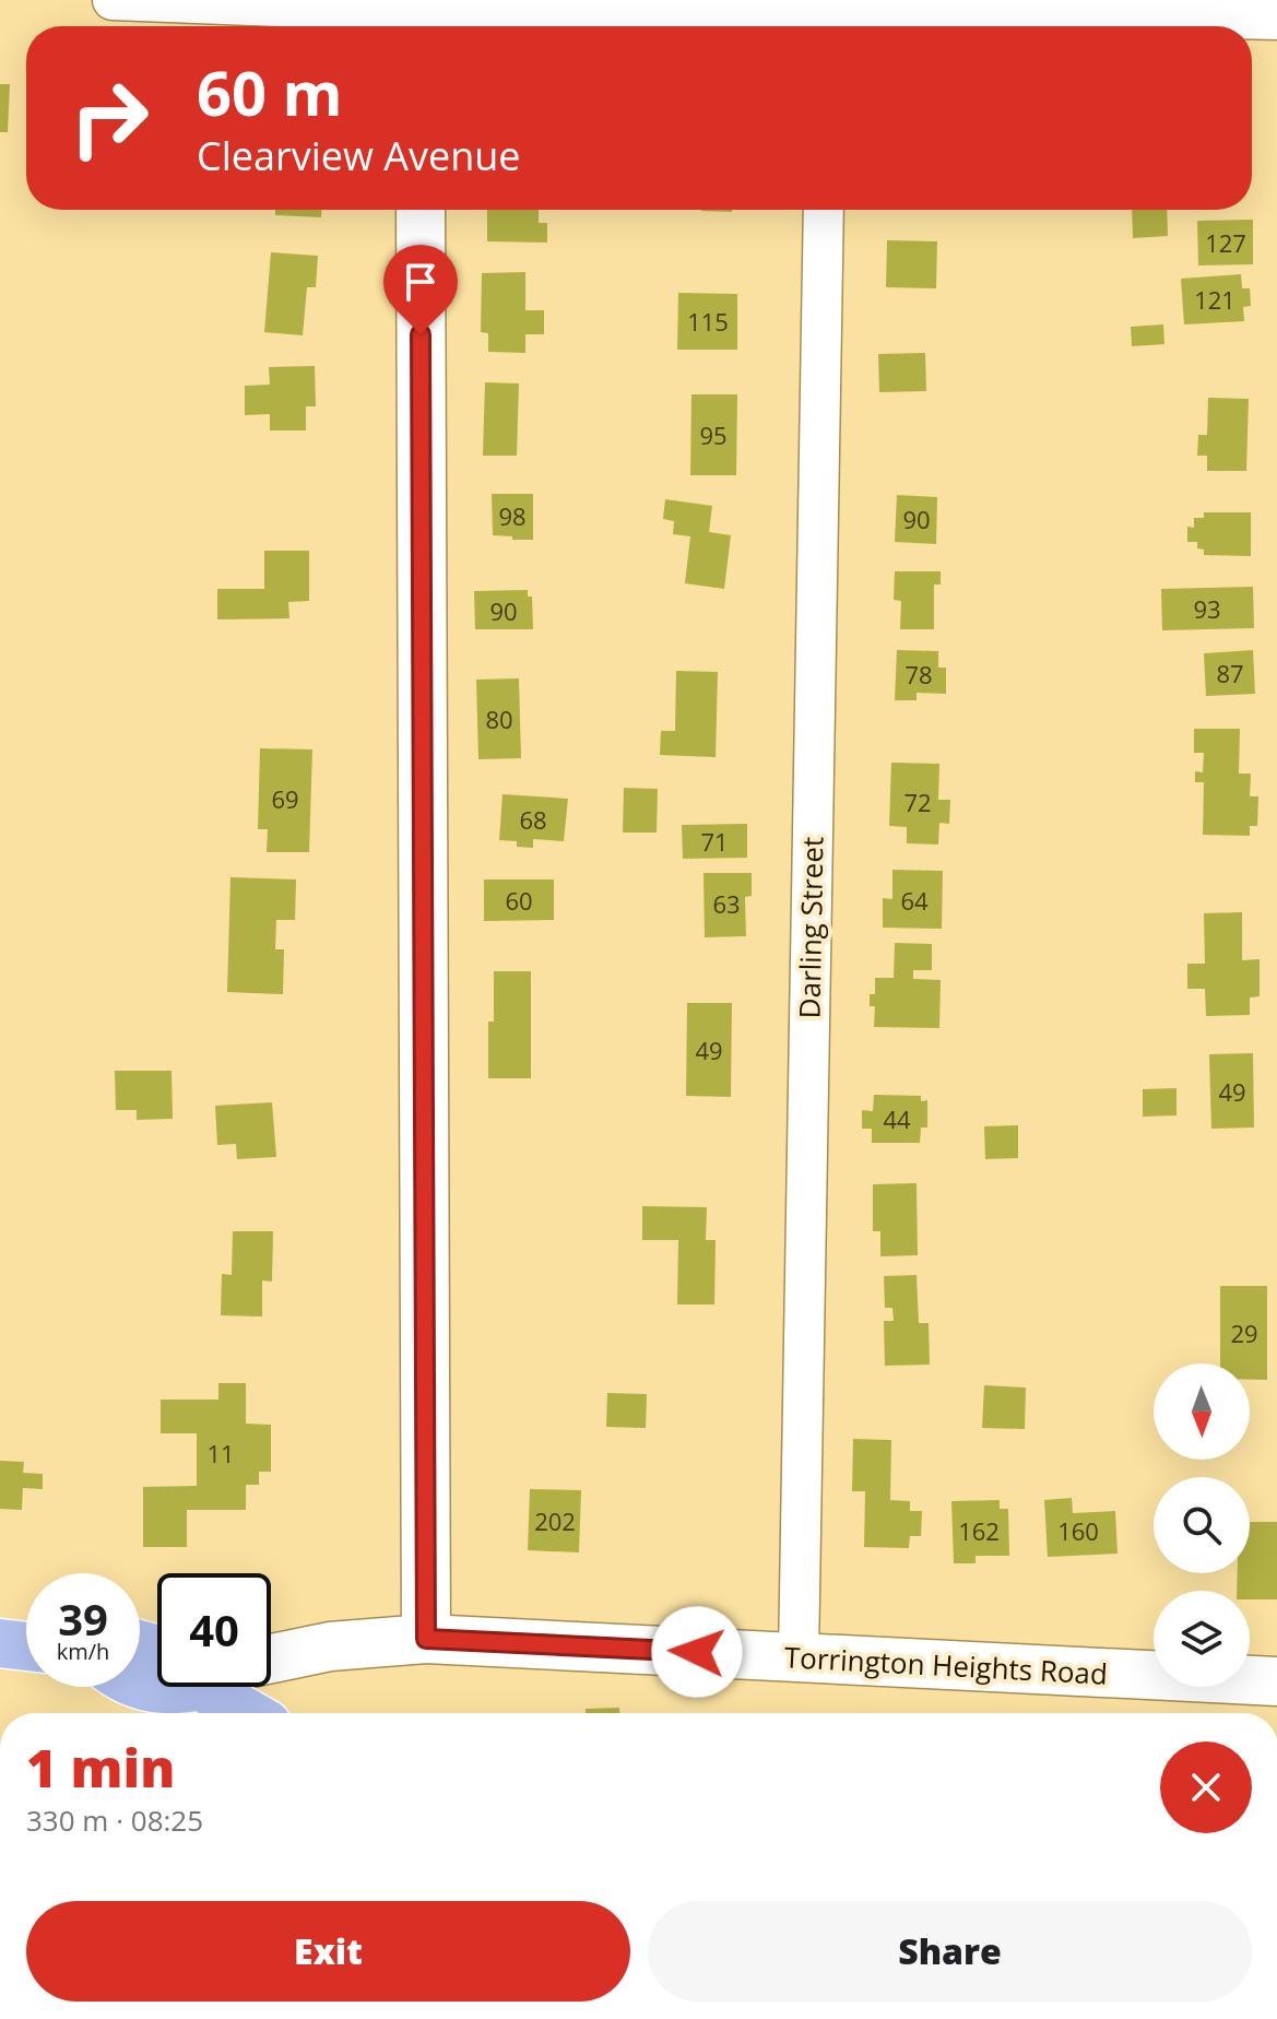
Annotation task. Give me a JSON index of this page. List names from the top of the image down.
{
  "streets": {
    "street": ["Darling Street", "Torrington Heights Road"]
  },
  "crossings": [
    ["Darling Street", "Torrington Heights Road"]
  ],
  "house_numbers": [
    "127",
    "121",
    "115",
    "95",
    "98",
    "90",
    "93",
    "90",
    "87",
    "78",
    "80",
    "69",
    "72",
    "68",
    "71",
    "60",
    "64",
    "63",
    "49",
    "49",
    "44",
    "29",
    "11",
    "202",
    "162",
    "160"
  ],
  "north": "bottom",
  "page": {
    "turn": ["60 m", "Clearview Avenue"],
    "speed": "39 km/h",
    "limit": "40",
    "heading": ["1 min", "330 m · 08:25"],
    "buttons": ["Exit", "Share"]
  }
}
